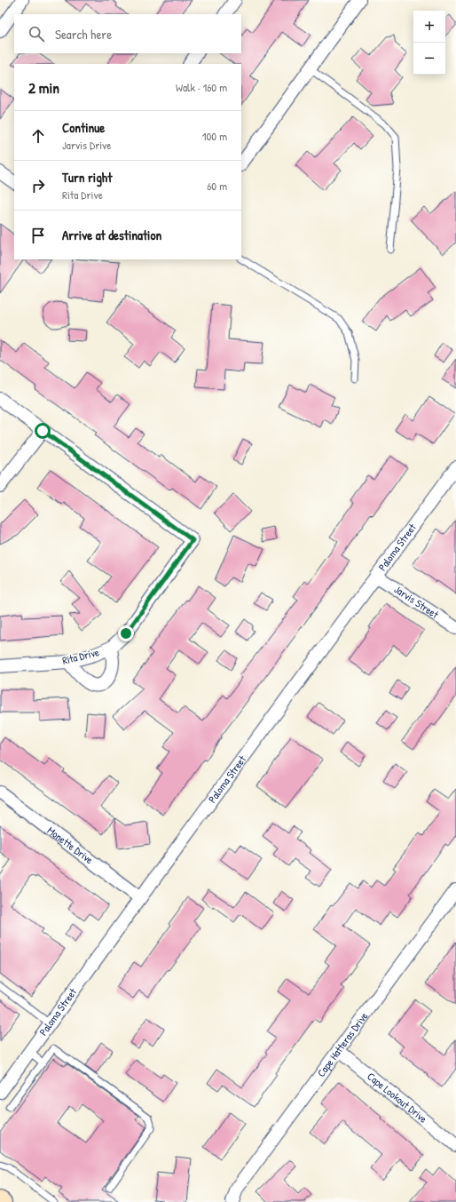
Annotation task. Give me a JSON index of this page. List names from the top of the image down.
{
  "streets": {
    "street": [
      "Paloma Street",
      "Jarvis Street",
      "Rita Drive",
      "Monette Drive",
      "Cape Hatteras Drive",
      "Cape Lookout Drive"
    ]
  },
  "crossings": [
    ["Paloma Street", "Jarvis Street"],
    ["Paloma Street", "Monette Drive"],
    ["Cape Hatteras Drive", "Cape Lookout Drive"]
  ],
  "page": {
    "map_buttons": ["+", "−"],
    "search": "Search here",
    "heading": ["2 min", "Walk · 160 m"],
    "list": [
      ["Continue", "Jarvis Drive", "100 m"],
      ["Turn right", "Rita Drive", "60 m"],
      "Arrive at destination"
    ]
  }
}
